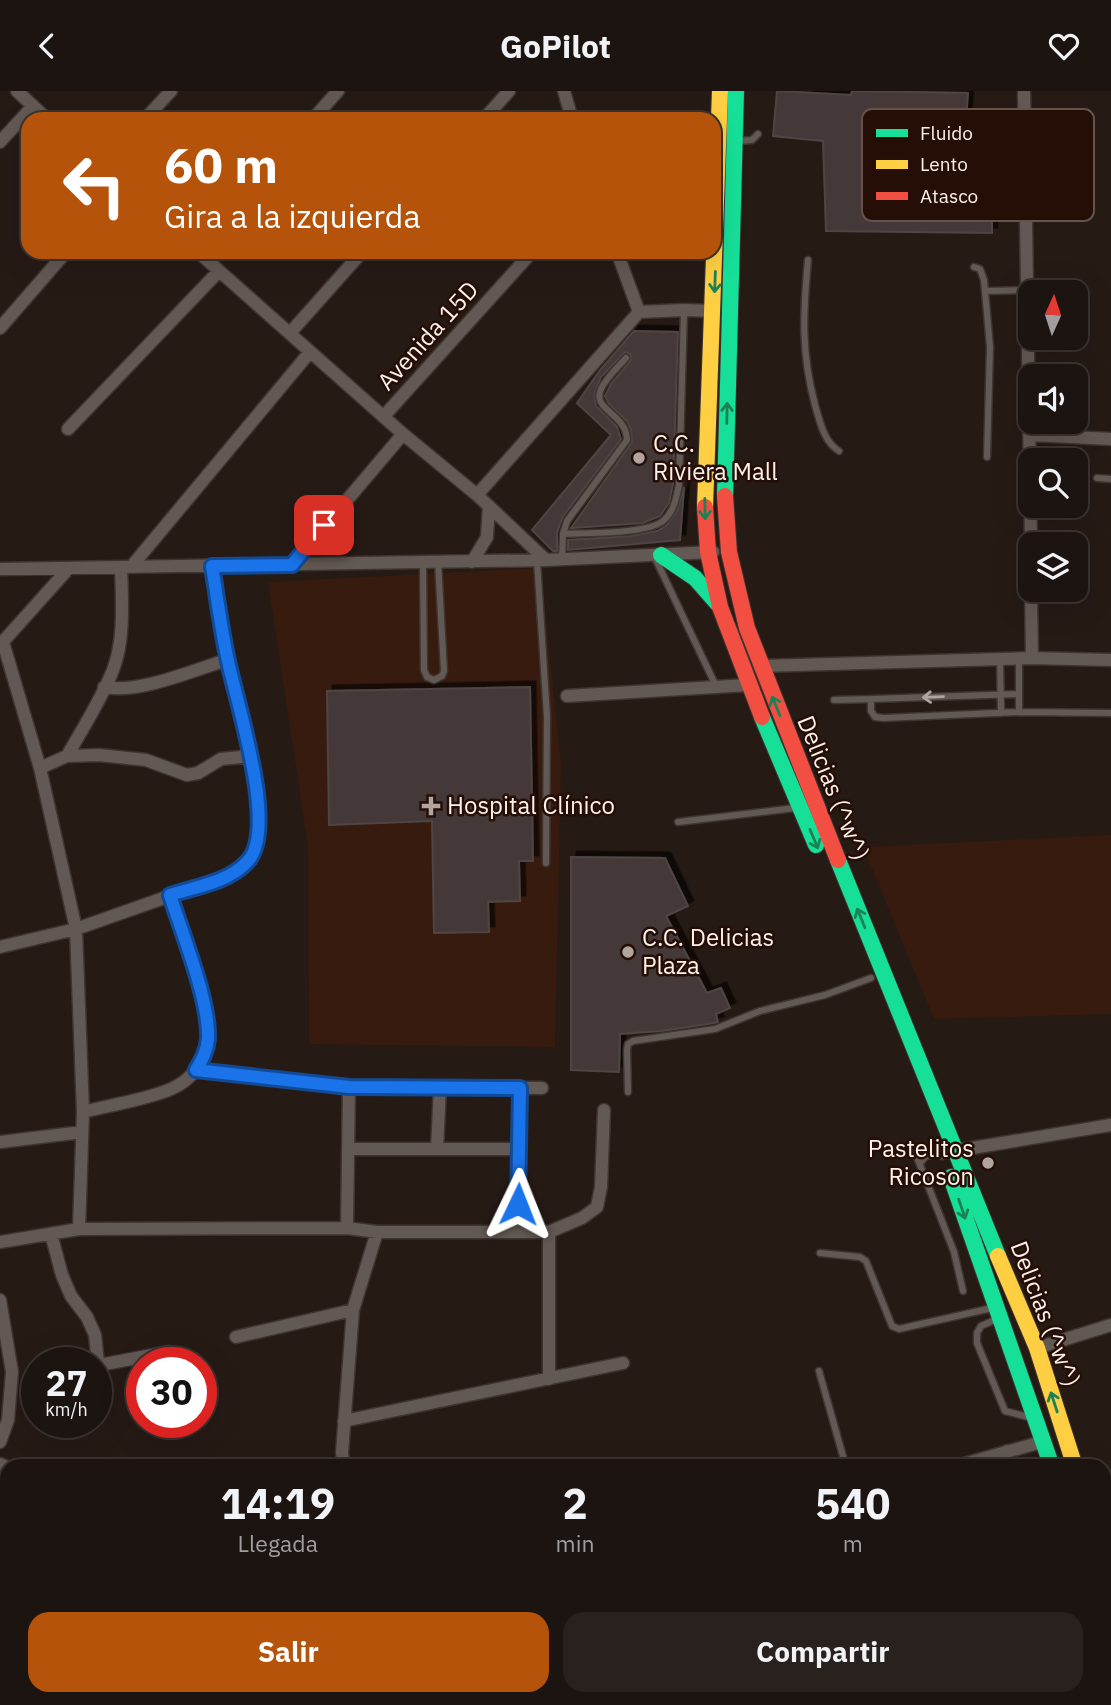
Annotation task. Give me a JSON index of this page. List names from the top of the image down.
{
  "streets": {
    "main road": ["Delicias (^w^)"],
    "street": ["Avenida 15D"]
  },
  "places": {
    "other": ["C.C. Riviera Mall", "C.C. Delicias Plaza", "Pastelitos Ricoson"],
    "health": ["Hospital Clínico"]
  },
  "legend": ["Fluido", "Lento", "Atasco"],
  "north": "top",
  "page": {
    "header": "GoPilot",
    "turn": ["60 m", "Gira a la izquierda"],
    "speed": "27 km/h",
    "limit": "30",
    "eta": [
      "14:19",
      "Llegada",
      "2",
      "min",
      "540",
      "m"
    ],
    "buttons": ["Salir", "Compartir"]
  }
}
